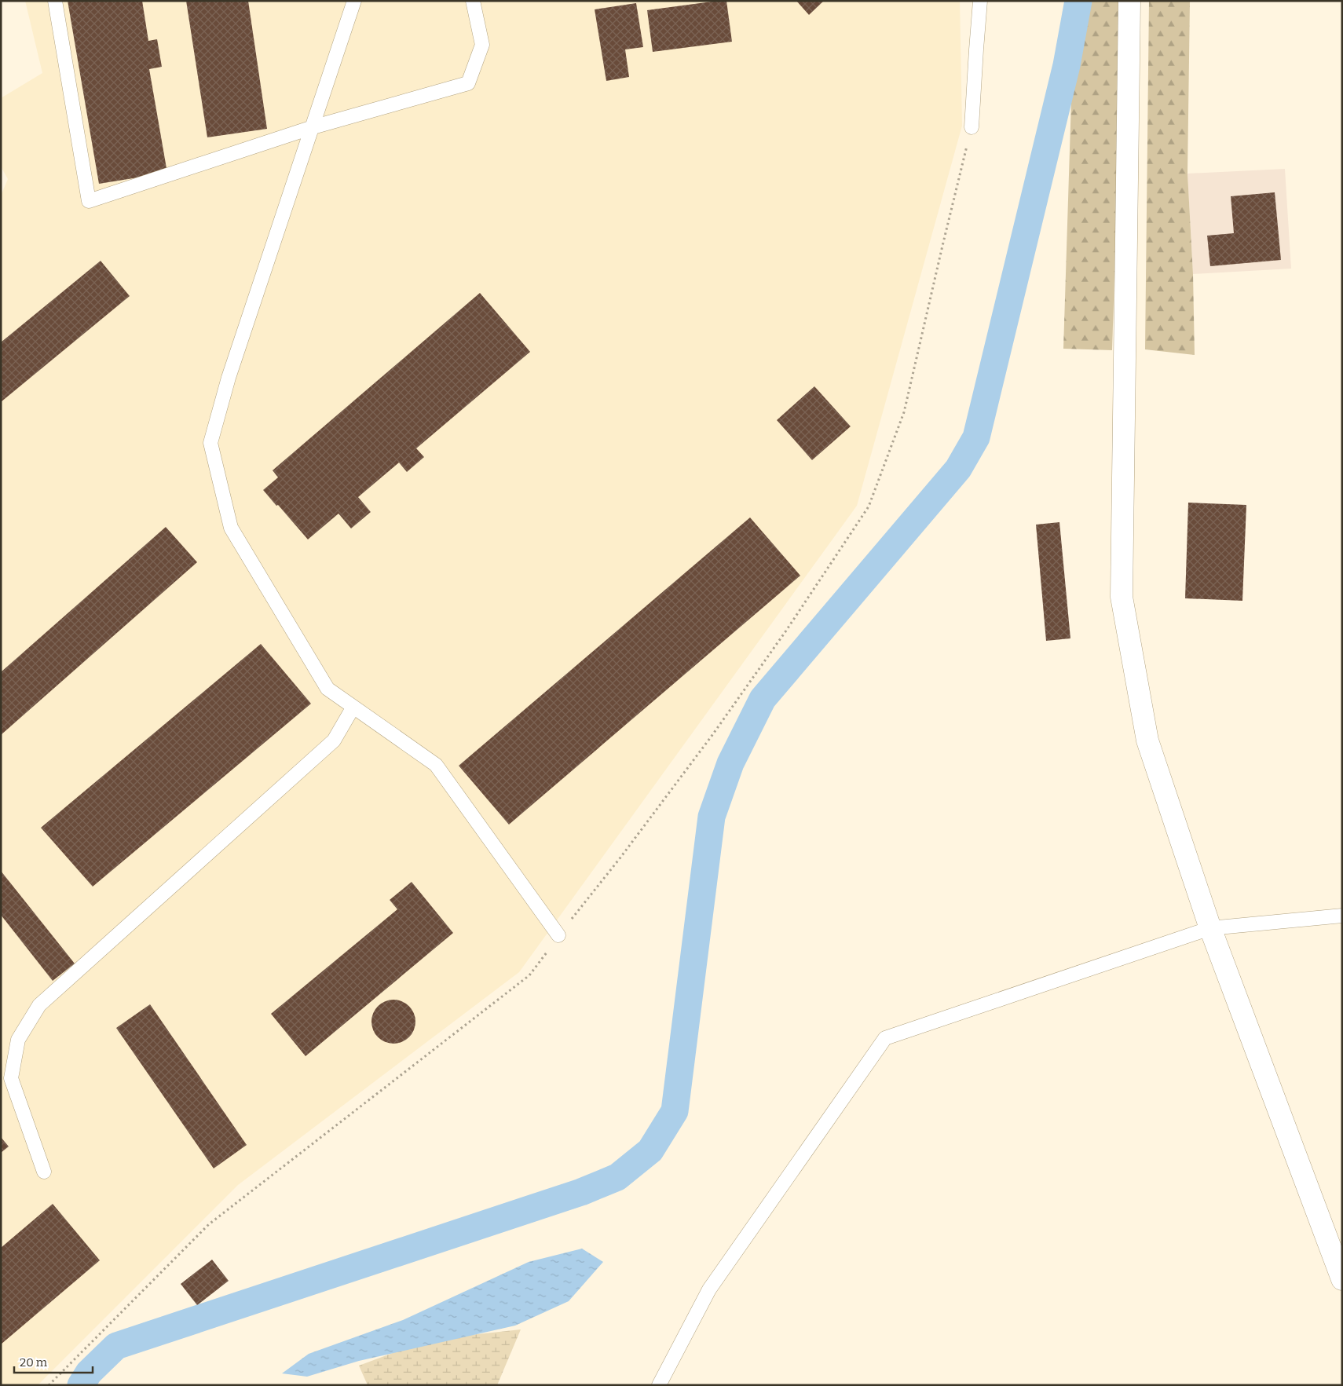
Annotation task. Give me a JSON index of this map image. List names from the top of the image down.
{
  "scale_bar": "20 m"
}
